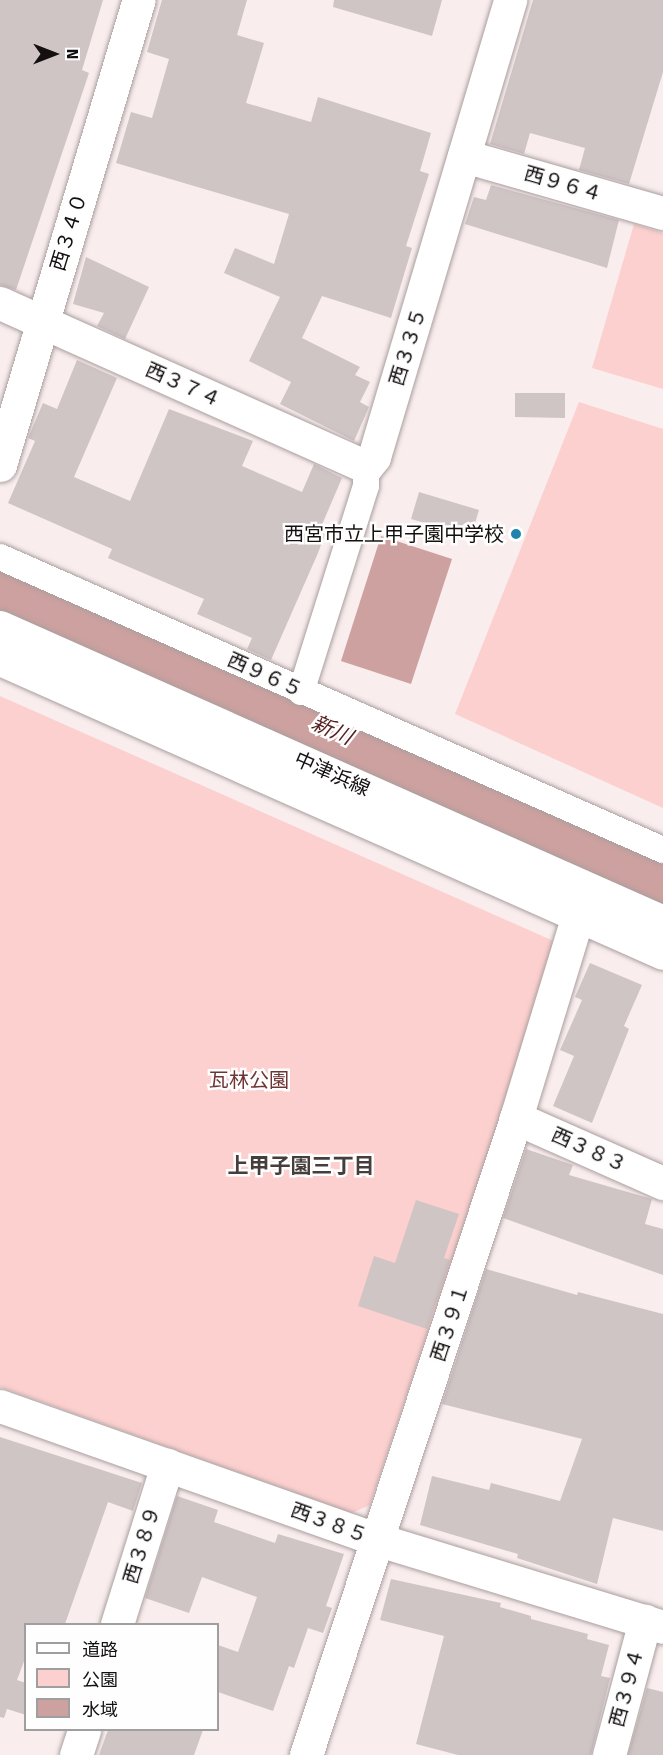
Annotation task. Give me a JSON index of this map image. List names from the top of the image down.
{
  "streets": {
    "street": [
      "西９６４",
      "西３４０",
      "西３３５",
      "西３７４",
      "西９６５",
      "中津浜線",
      "西３８３",
      "西３９１",
      "西３８５",
      "西３８９",
      "西３９４"
    ]
  },
  "crossings": [
    ["西９６４", "西３３５"],
    ["西３４０", "西３７４"],
    ["西３３５", "西３７４"],
    ["西３３５", "西９６５"],
    ["中津浜線", "西３９１"],
    ["西３８３", "西３９１"],
    ["西３９１", "西３８５"],
    ["西３８５", "西３８９"],
    ["西３８５", "西３９４"]
  ],
  "districts": ["上甲子園三丁目"],
  "water": ["新川"],
  "parks": ["瓦林公園"],
  "places": ["西宮市立上甲子園中学校"],
  "legend": ["道路", "公園", "水域"],
  "north": "right"
}
